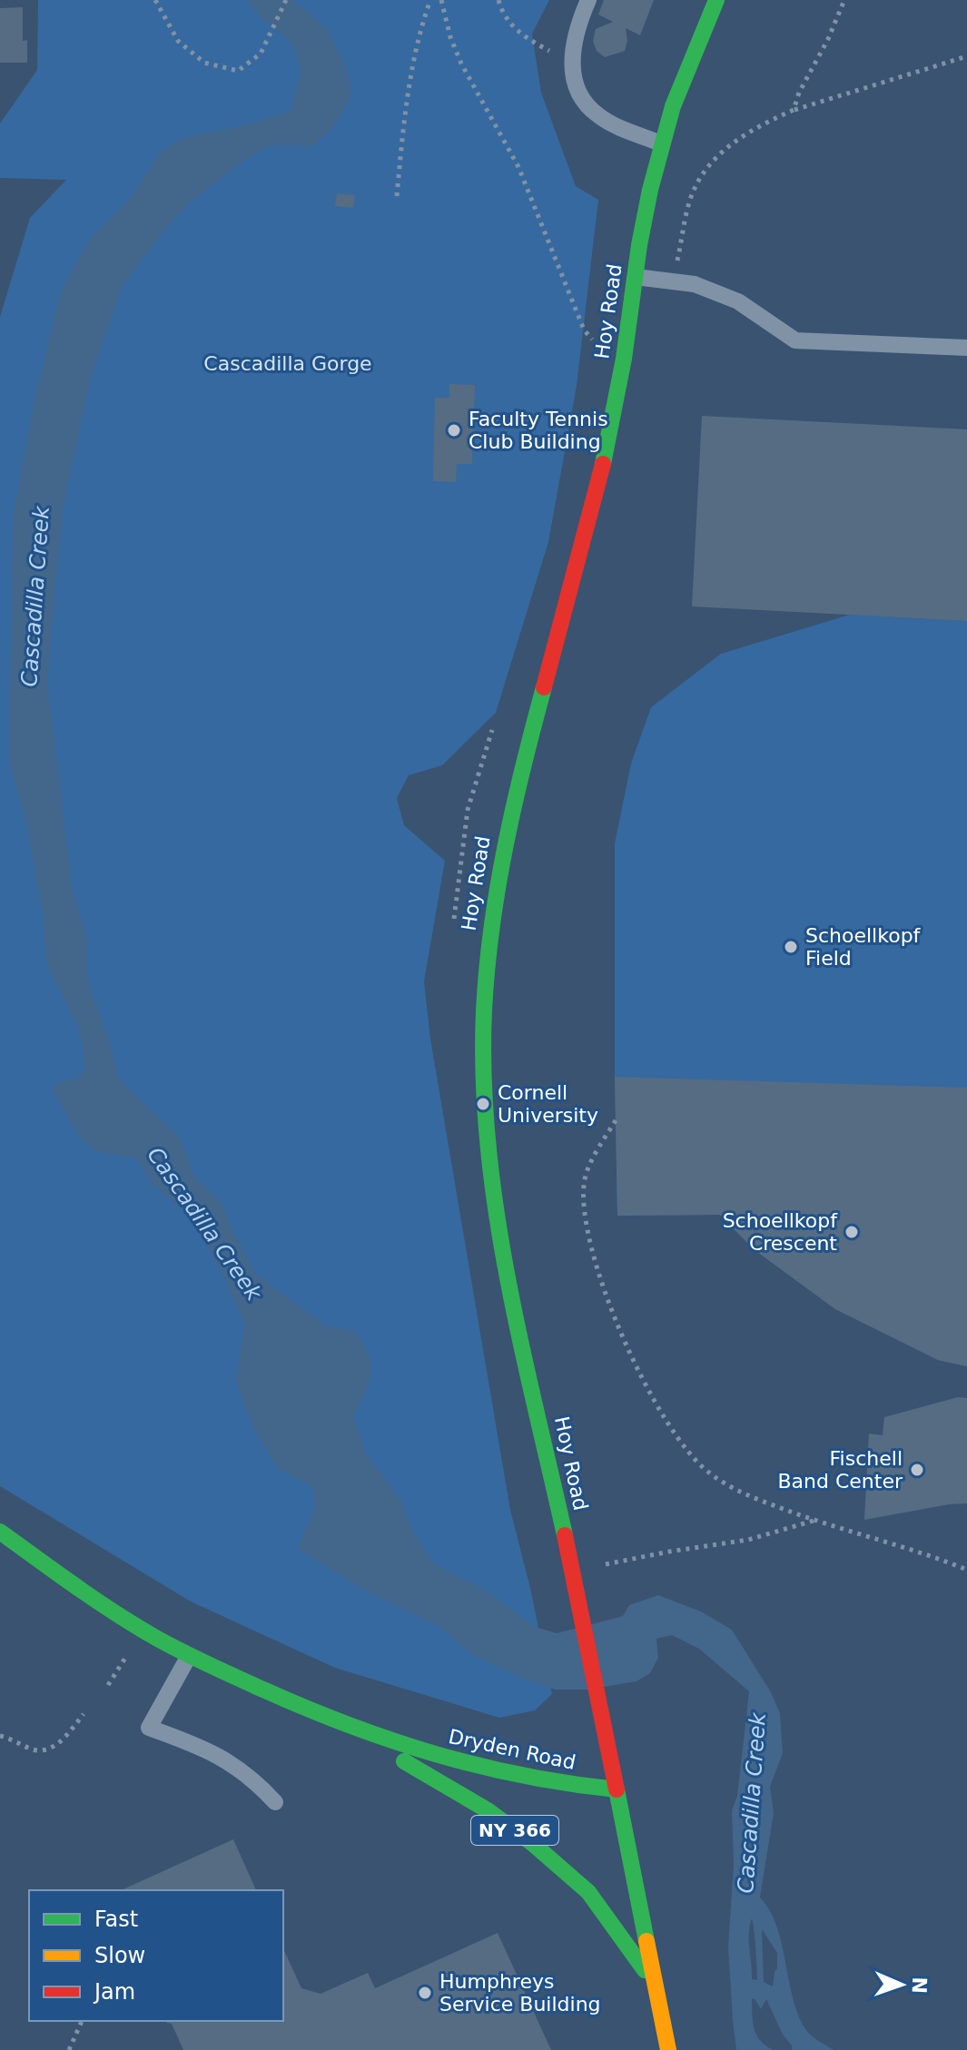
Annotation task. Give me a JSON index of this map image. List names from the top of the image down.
{
  "streets": {
    "street": ["Hoy Road", "Dryden Road", "NY 366"]
  },
  "crossings": [
    ["Hoy Road", "Dryden Road"]
  ],
  "water": ["Cascadilla Creek"],
  "parks": ["Cascadilla Gorge"],
  "places": [
    "Faculty Tennis Club Building",
    "Schoellkopf Field",
    "Cornell University",
    "Schoellkopf Crescent",
    "Fischell Band Center",
    "Humphreys Service Building"
  ],
  "legend": ["Fast", "Slow", "Jam"],
  "north": "right"
}
